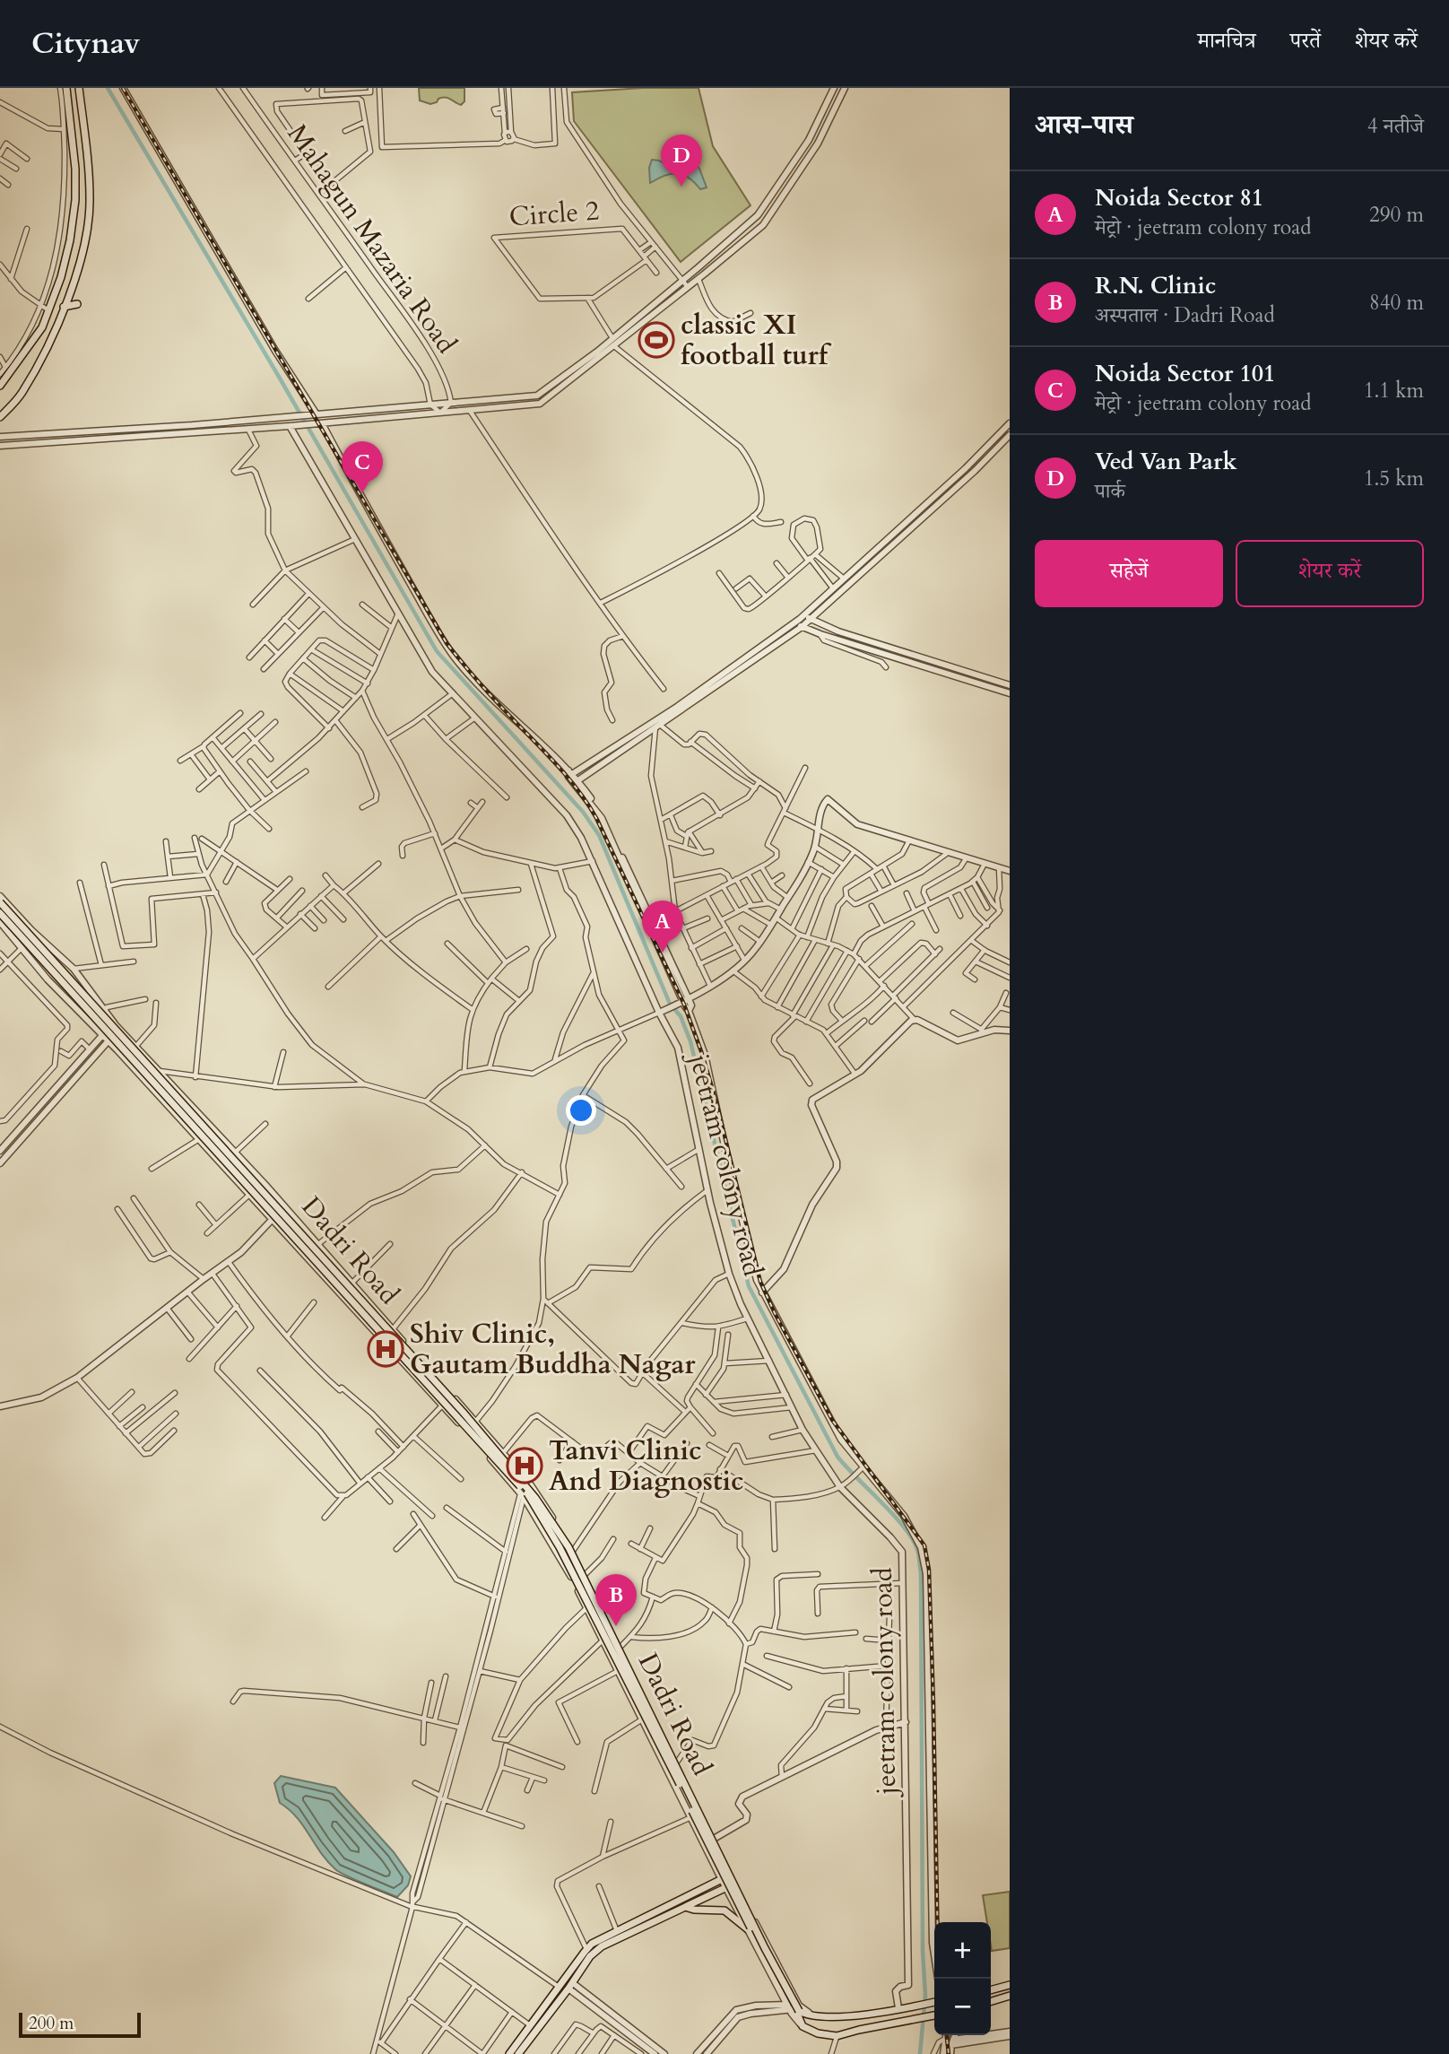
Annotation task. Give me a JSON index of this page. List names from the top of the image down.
{
  "streets": {
    "street": [
      "Circle 2",
      "Mahagun Mazaria Road",
      "jeetram colony road",
      "Dadri Road"
    ]
  },
  "places": {
    "sports": ["classic XI football turf"],
    "hospital": ["Shiv Clinic, Gautam Buddha Nagar", "Tanvi Clinic And Diagnostic"]
  },
  "scale_bar": "200 m",
  "page": {
    "header": "Citynav",
    "nav": ["मानचित्र", "परतें", "शेयर करें"],
    "heading": ["आस-पास", "4 नतीजे"],
    "pins": [
      "D",
      "C",
      "A",
      "B"
    ],
    "list": [
      {
        "mark": "A",
        "name": "Noida Sector 81",
        "note": "मेट्रो · jeetram colony road",
        "value": "290 m"
      },
      {
        "mark": "B",
        "name": "R.N. Clinic",
        "note": "अस्पताल · Dadri Road",
        "value": "840 m"
      },
      {
        "mark": "C",
        "name": "Noida Sector 101",
        "note": "मेट्रो · jeetram colony road",
        "value": "1.1 km"
      },
      {
        "mark": "D",
        "name": "Ved Van Park",
        "note": "पार्क",
        "value": "1.5 km"
      }
    ],
    "buttons": ["सहेजें", "शेयर करें"],
    "map_buttons": ["+", "−"],
    "scale": "200 m"
  }
}
